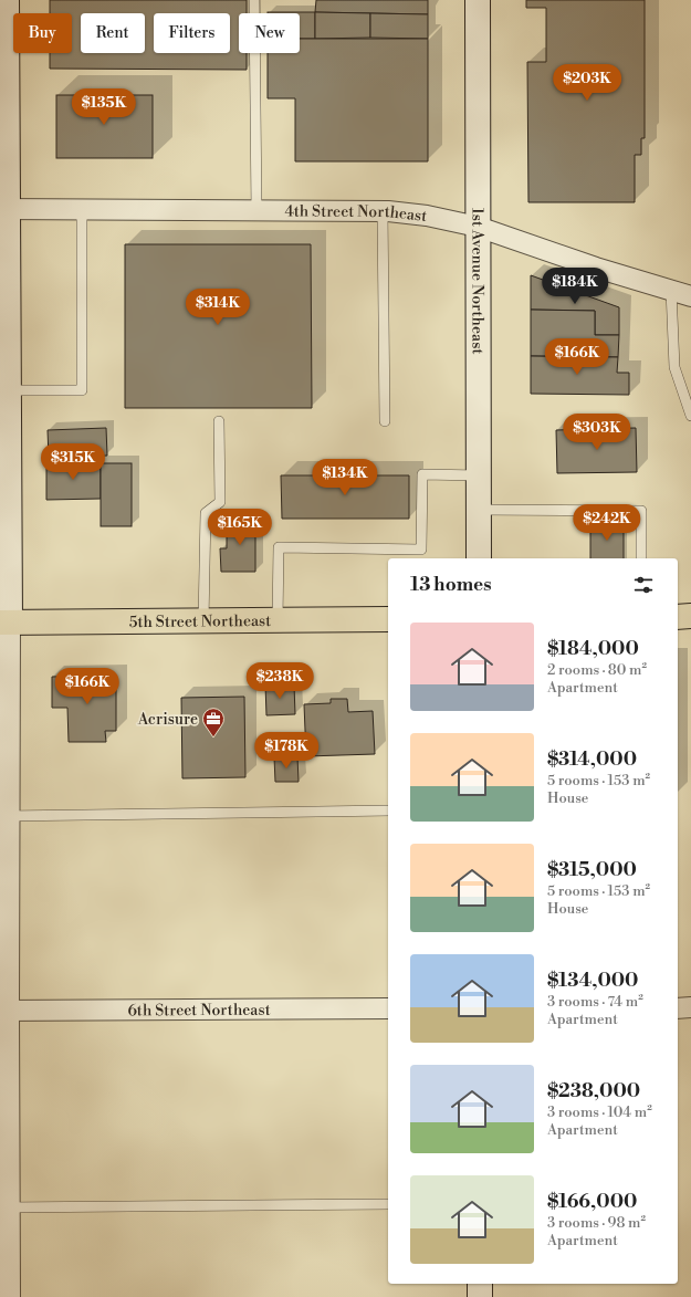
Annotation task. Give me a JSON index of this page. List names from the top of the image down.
{
  "streets": {
    "main road": ["5th Street Northeast"],
    "street": ["4th Street Northeast", "1st Avenue Northeast", "6th Street Northeast"]
  },
  "crossings": [
    ["4th Street Northeast", "1st Avenue Northeast"]
  ],
  "places": {
    "office": ["Acrisure"]
  },
  "page": {
    "chip": [
      "Buy",
      "Rent",
      "Filters",
      "New"
    ],
    "price": [
      "$203K",
      "$135K",
      "$184K",
      "$314K",
      "$166K",
      "$303K",
      "$315K",
      "$134K",
      "$242K",
      "$165K",
      "$238K",
      "$166K",
      "$178K"
    ],
    "heading": "13 homes",
    "list": [
      {
        "name": "$184,000",
        "note": "2 rooms · 80 m² · Apartment"
      },
      {
        "name": "$314,000",
        "note": "5 rooms · 153 m² · House"
      },
      {
        "name": "$315,000",
        "note": "5 rooms · 153 m² · House"
      },
      {
        "name": "$134,000",
        "note": "3 rooms · 74 m² · Apartment"
      },
      {
        "name": "$238,000",
        "note": "3 rooms · 104 m² · Apartment"
      },
      {
        "name": "$166,000",
        "note": "3 rooms · 98 m² · Apartment"
      }
    ]
  }
}
